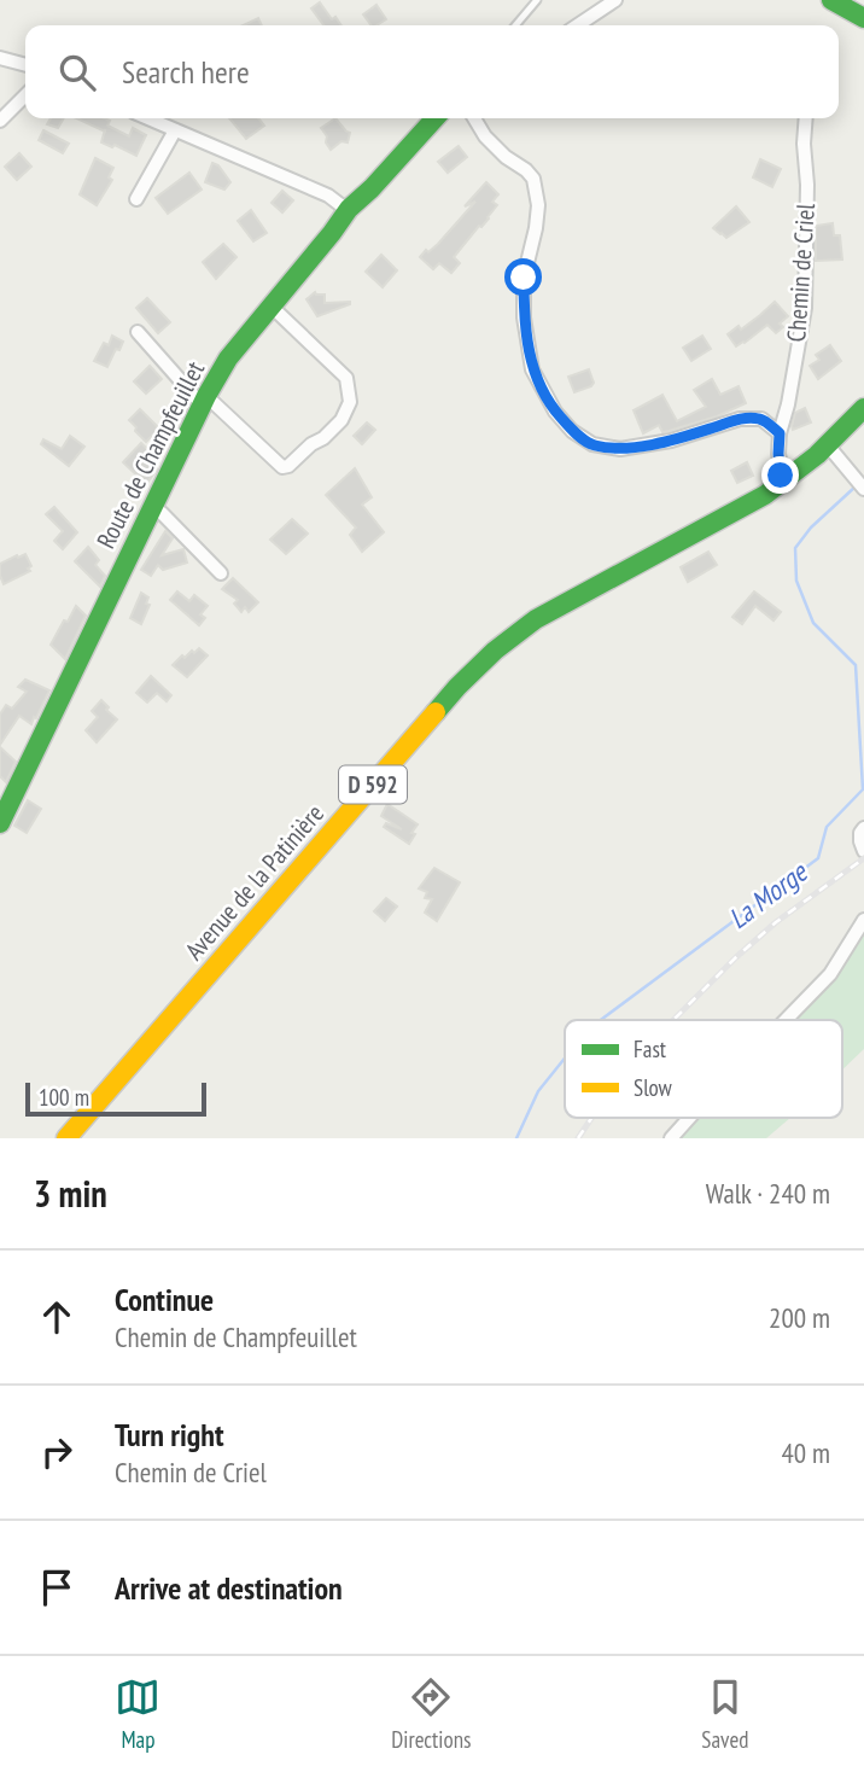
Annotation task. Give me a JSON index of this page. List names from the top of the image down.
{
  "streets": {
    "main road": ["Route de Champfeuillet", "D 592", "Avenue de la Patinière"],
    "street": ["Chemin de Criel"]
  },
  "crossings": [
    ["Chemin de Criel", "D 592"],
    ["Chemin de Criel", "Avenue de la Patinière"],
    ["D 592", "Avenue de la Patinière"]
  ],
  "water": ["La Morge"],
  "legend": ["Fast", "Slow"],
  "scale_bar": "100 m",
  "page": {
    "search": "Search here",
    "scale": "100 m",
    "heading": ["3 min", "Walk · 240 m"],
    "list": [
      ["Continue", "Chemin de Champfeuillet", "200 m"],
      ["Turn right", "Chemin de Criel", "40 m"],
      "Arrive at destination"
    ],
    "nav": ["Map", "Directions", "Saved"]
  }
}
